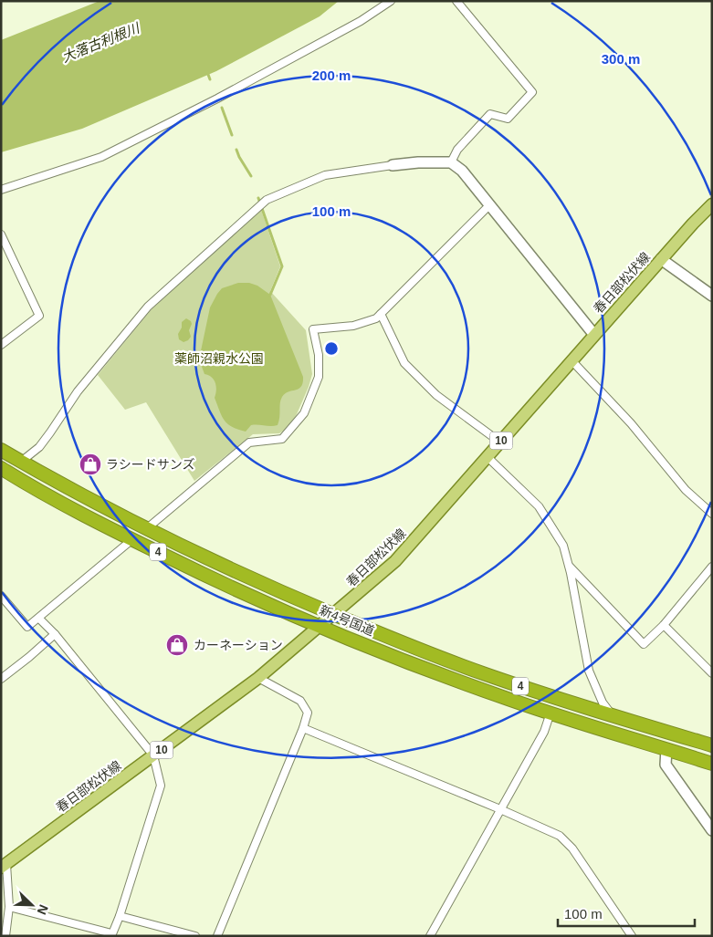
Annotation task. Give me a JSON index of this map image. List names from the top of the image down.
{
  "streets": {
    "highway": ["4", "新4号国道"],
    "main road": ["春日部松伏線", "10"]
  },
  "crossings": [
    ["春日部松伏線", "新4号国道"]
  ],
  "water": ["大落古利根川"],
  "parks": ["薬師沼親水公園"],
  "places": {
    "shop": ["ラシードサンズ", "カーネーション"]
  },
  "scale_bar": "100 m",
  "north": "bottom right",
  "rings": ["300 m", "200 m", "100 m"]
}
